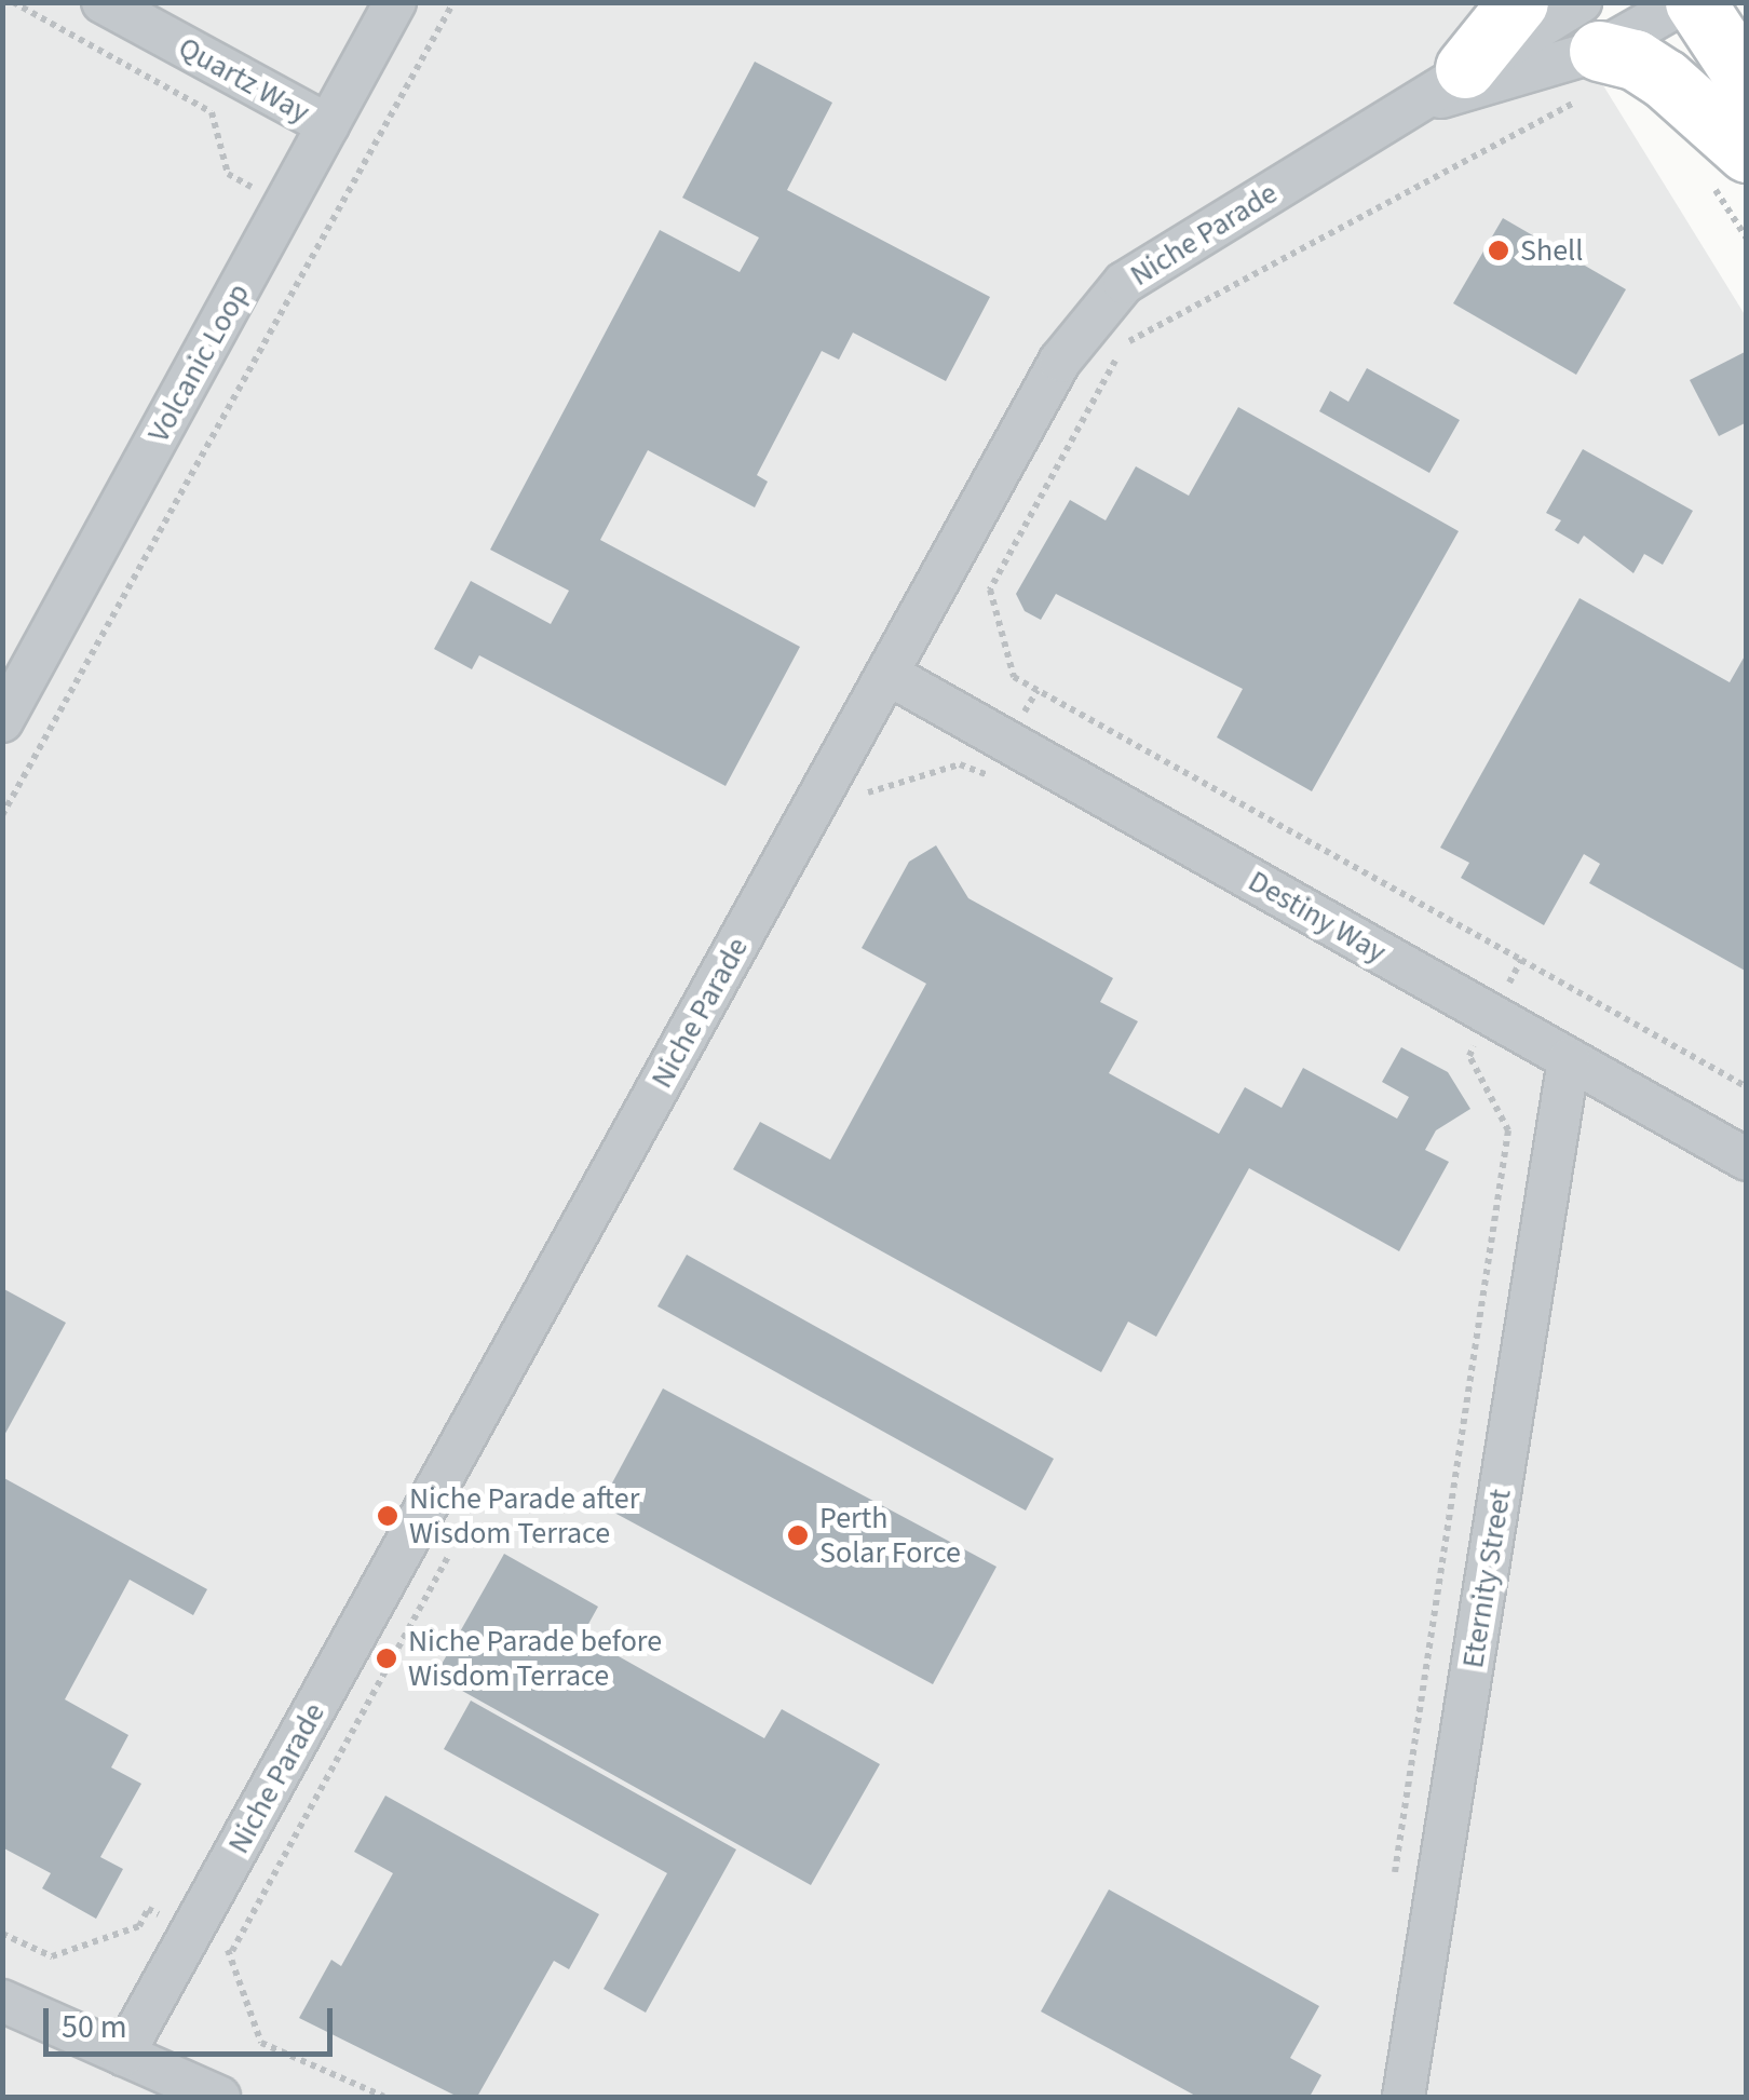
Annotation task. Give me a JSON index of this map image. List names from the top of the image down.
{
  "streets": {
    "street": [
      "Quartz Way",
      "Niche Parade",
      "Volcanic Loop",
      "Destiny Way",
      "Eternity Street"
    ]
  },
  "crossings": [
    ["Quartz Way", "Volcanic Loop"],
    ["Niche Parade", "Destiny Way"],
    ["Destiny Way", "Eternity Street"]
  ],
  "places": [
    "Shell",
    "Niche Parade after Wisdom Terrace",
    "Perth Solar Force",
    "Niche Parade before Wisdom Terrace"
  ],
  "scale_bar": "50 m"
}
